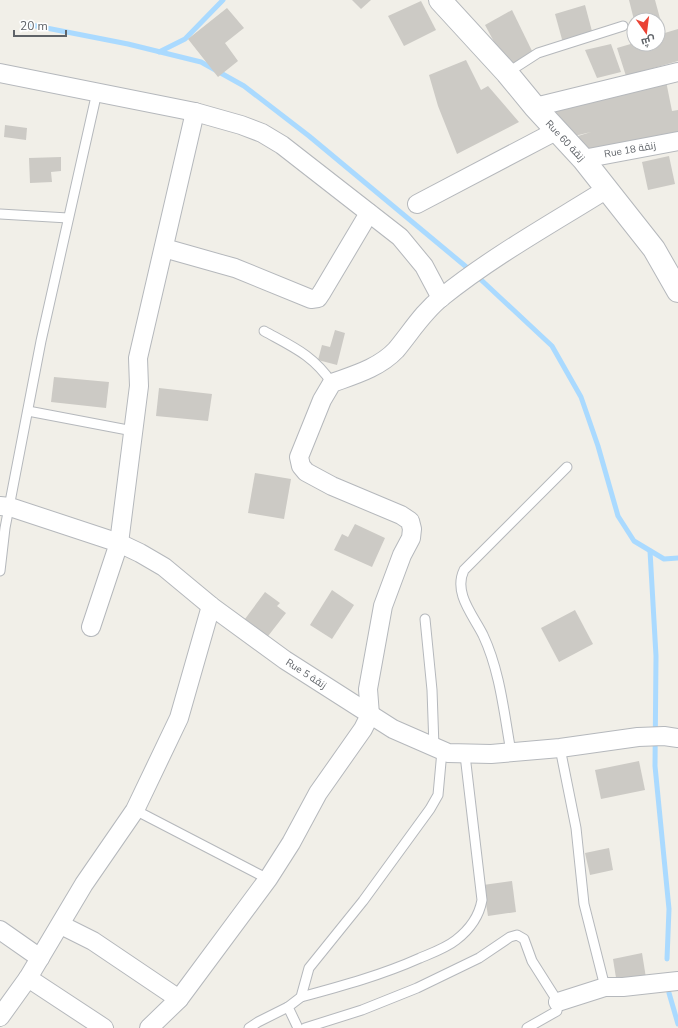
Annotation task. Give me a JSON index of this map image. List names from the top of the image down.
{
  "streets": {
    "street": ["Rue 60 زنقة", "Rue 18 زنقة", "Rue 5 زنقة"]
  },
  "crossings": [
    ["Rue 60 زنقة", "Rue 18 زنقة"]
  ],
  "scale_bar": "20 m",
  "north": "bottom"
}
